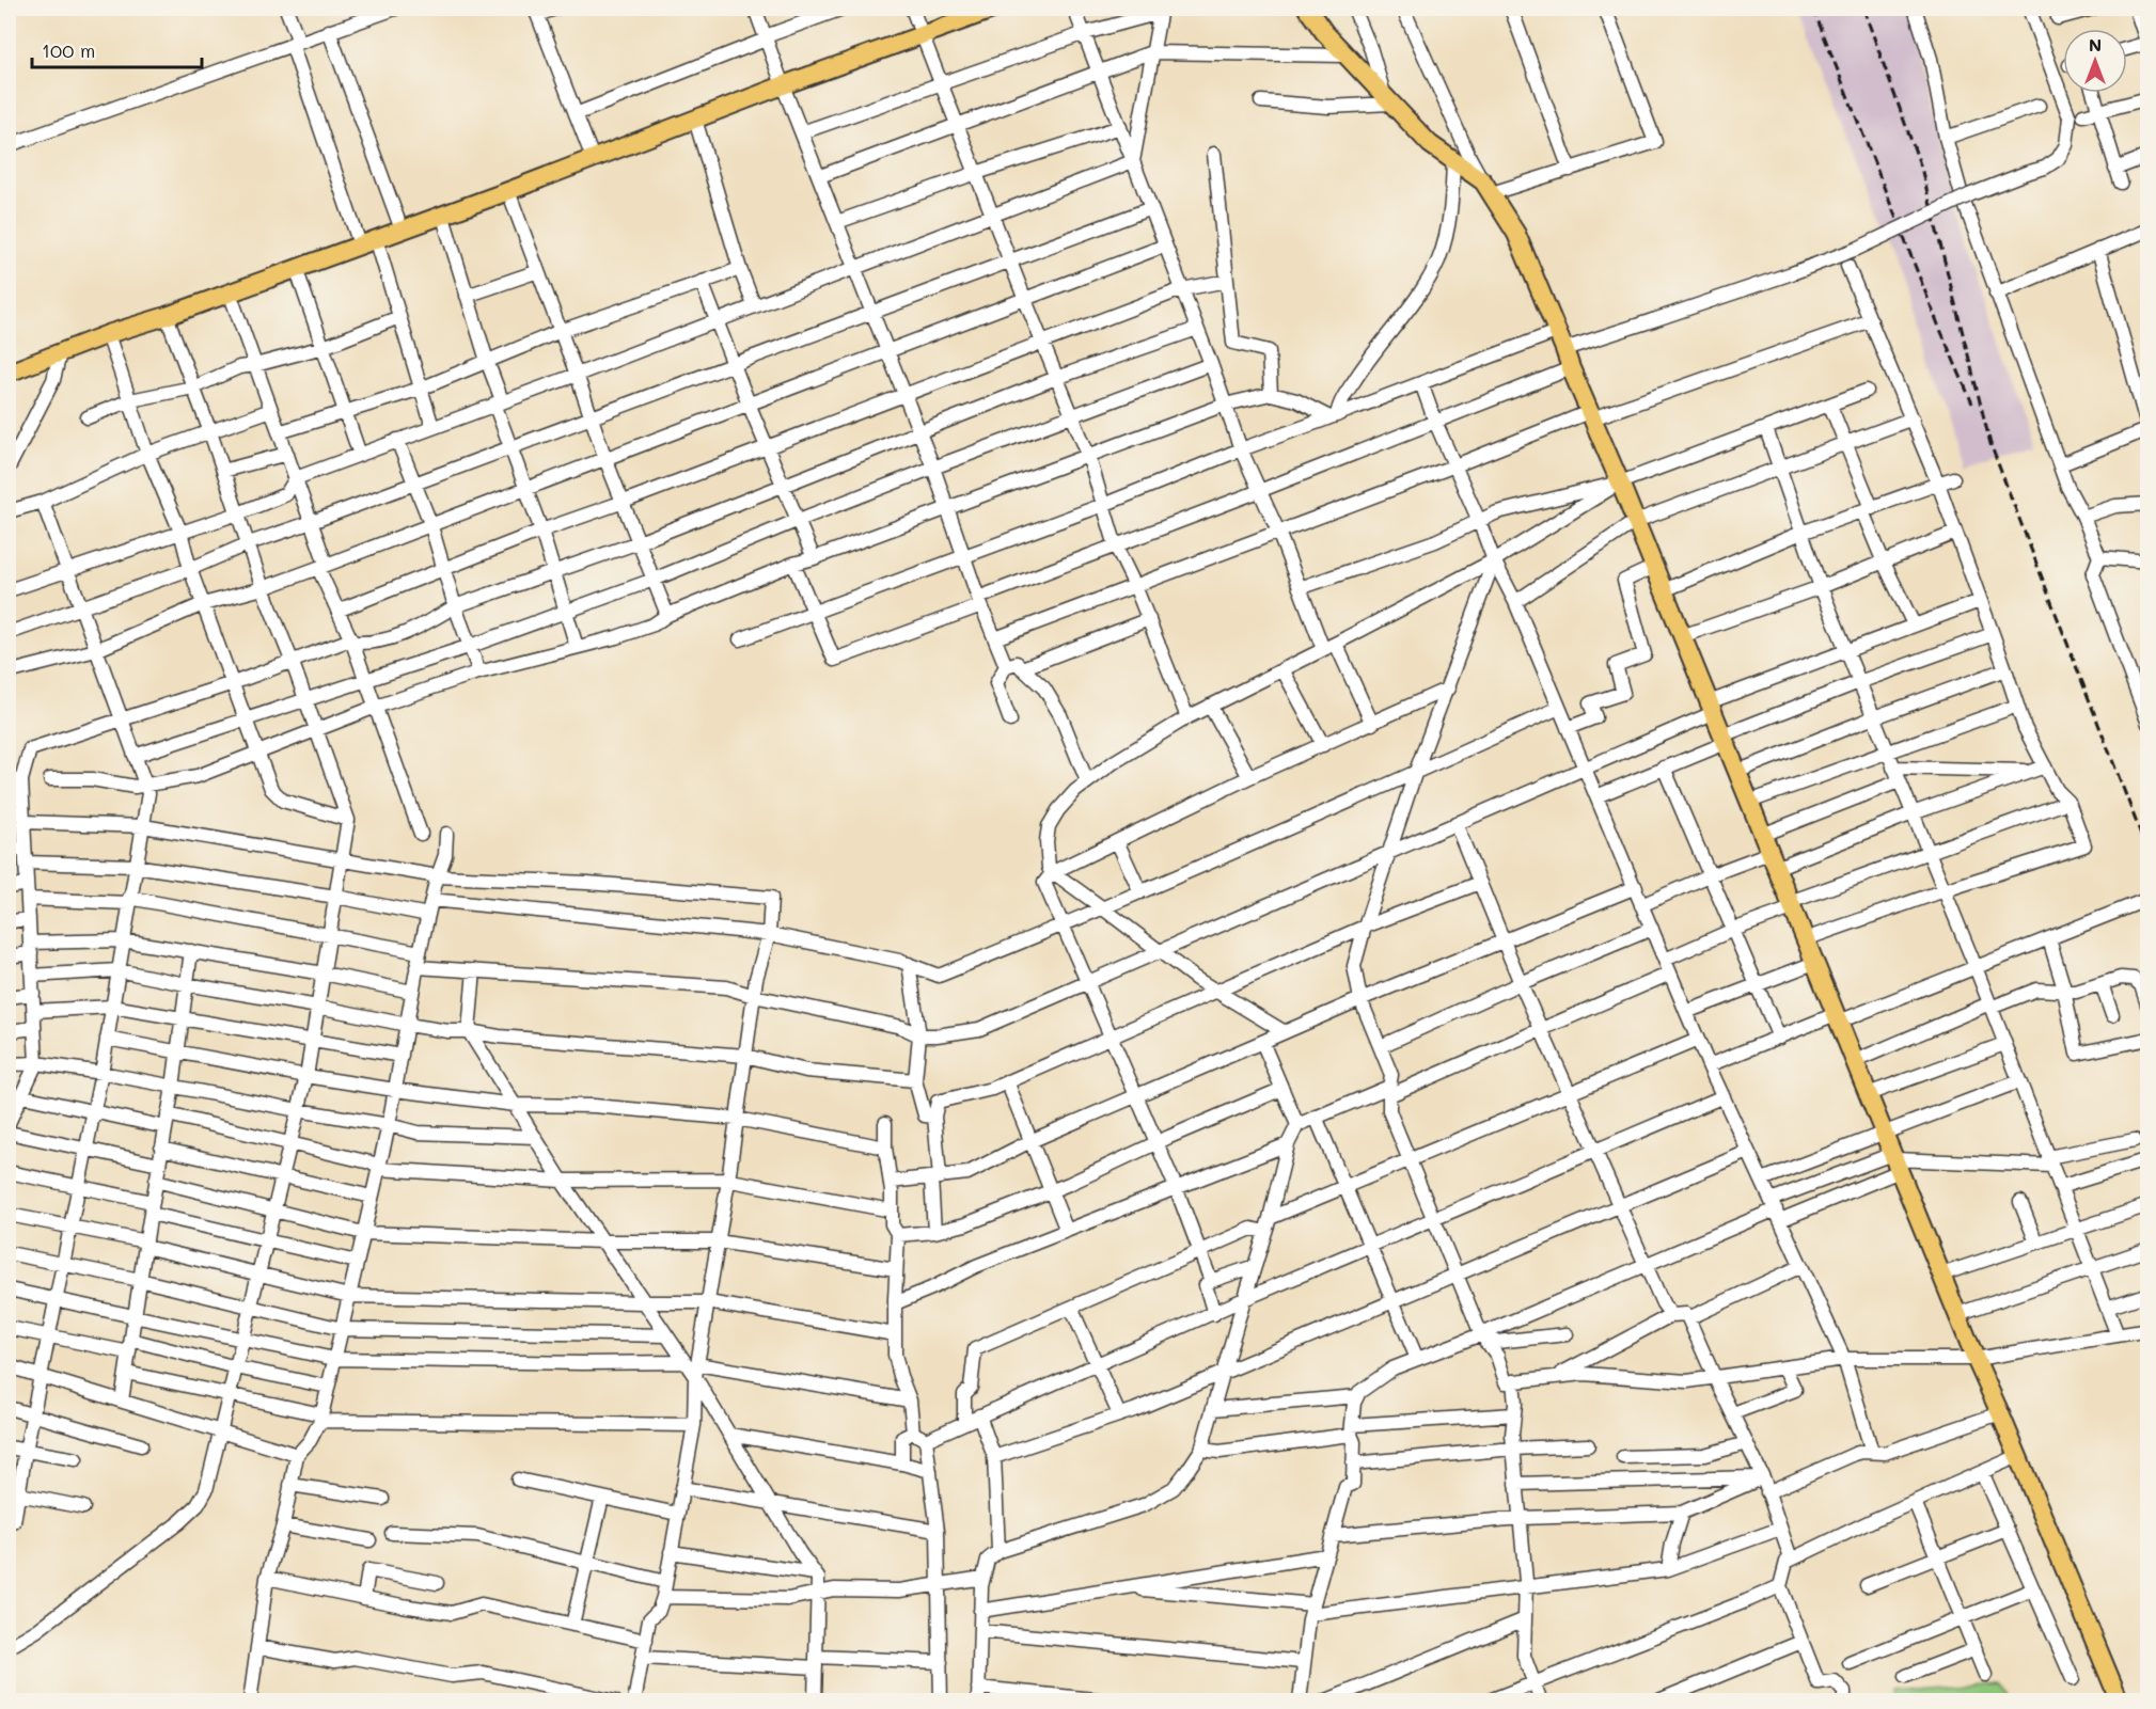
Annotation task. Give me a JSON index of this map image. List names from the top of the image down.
{
  "scale_bar": "100 m",
  "north": "top"
}
